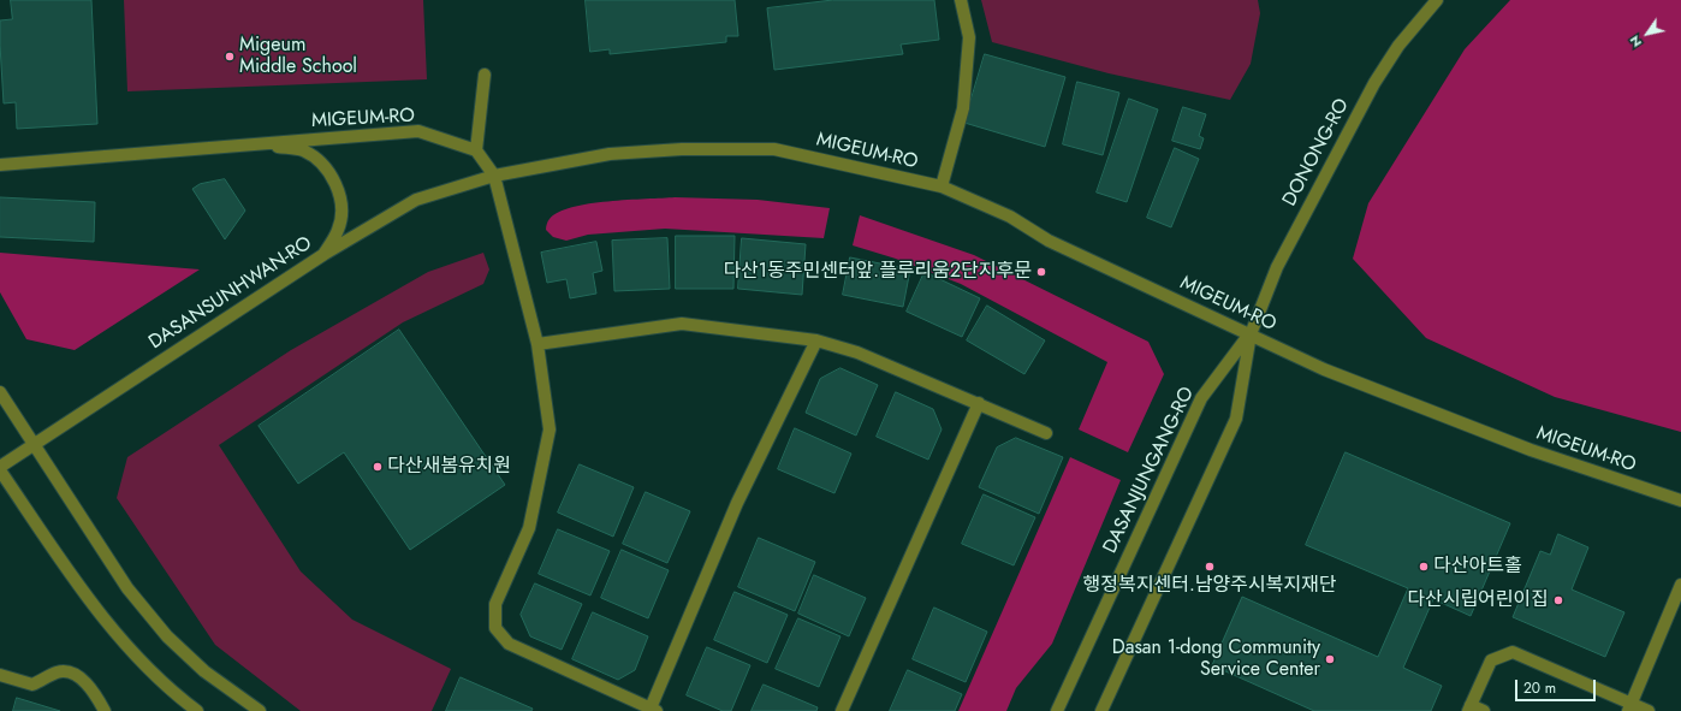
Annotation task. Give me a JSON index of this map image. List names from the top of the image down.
{
  "streets": {
    "street": [
      "MIGEUM-RO",
      "DONONG-RO",
      "DASANSUNHWAN-RO",
      "DASANJUNGANG-RO"
    ]
  },
  "crossings": [
    ["MIGEUM-RO", "DONONG-RO"],
    ["MIGEUM-RO", "DASANSUNHWAN-RO"],
    ["MIGEUM-RO", "DASANJUNGANG-RO"],
    ["DONONG-RO", "DASANJUNGANG-RO"]
  ],
  "places": [
    "Migeum Middle School",
    "다산1동주민센터앞.플루리움2단지후문",
    "다산새봄유치원",
    "행정복지센터.남양주시복지재단",
    "다산아트홀",
    "다산시립어린이집",
    "Dasan 1-dong Community Service Center"
  ],
  "scale_bar": "20 m",
  "north": "bottom left"
}
